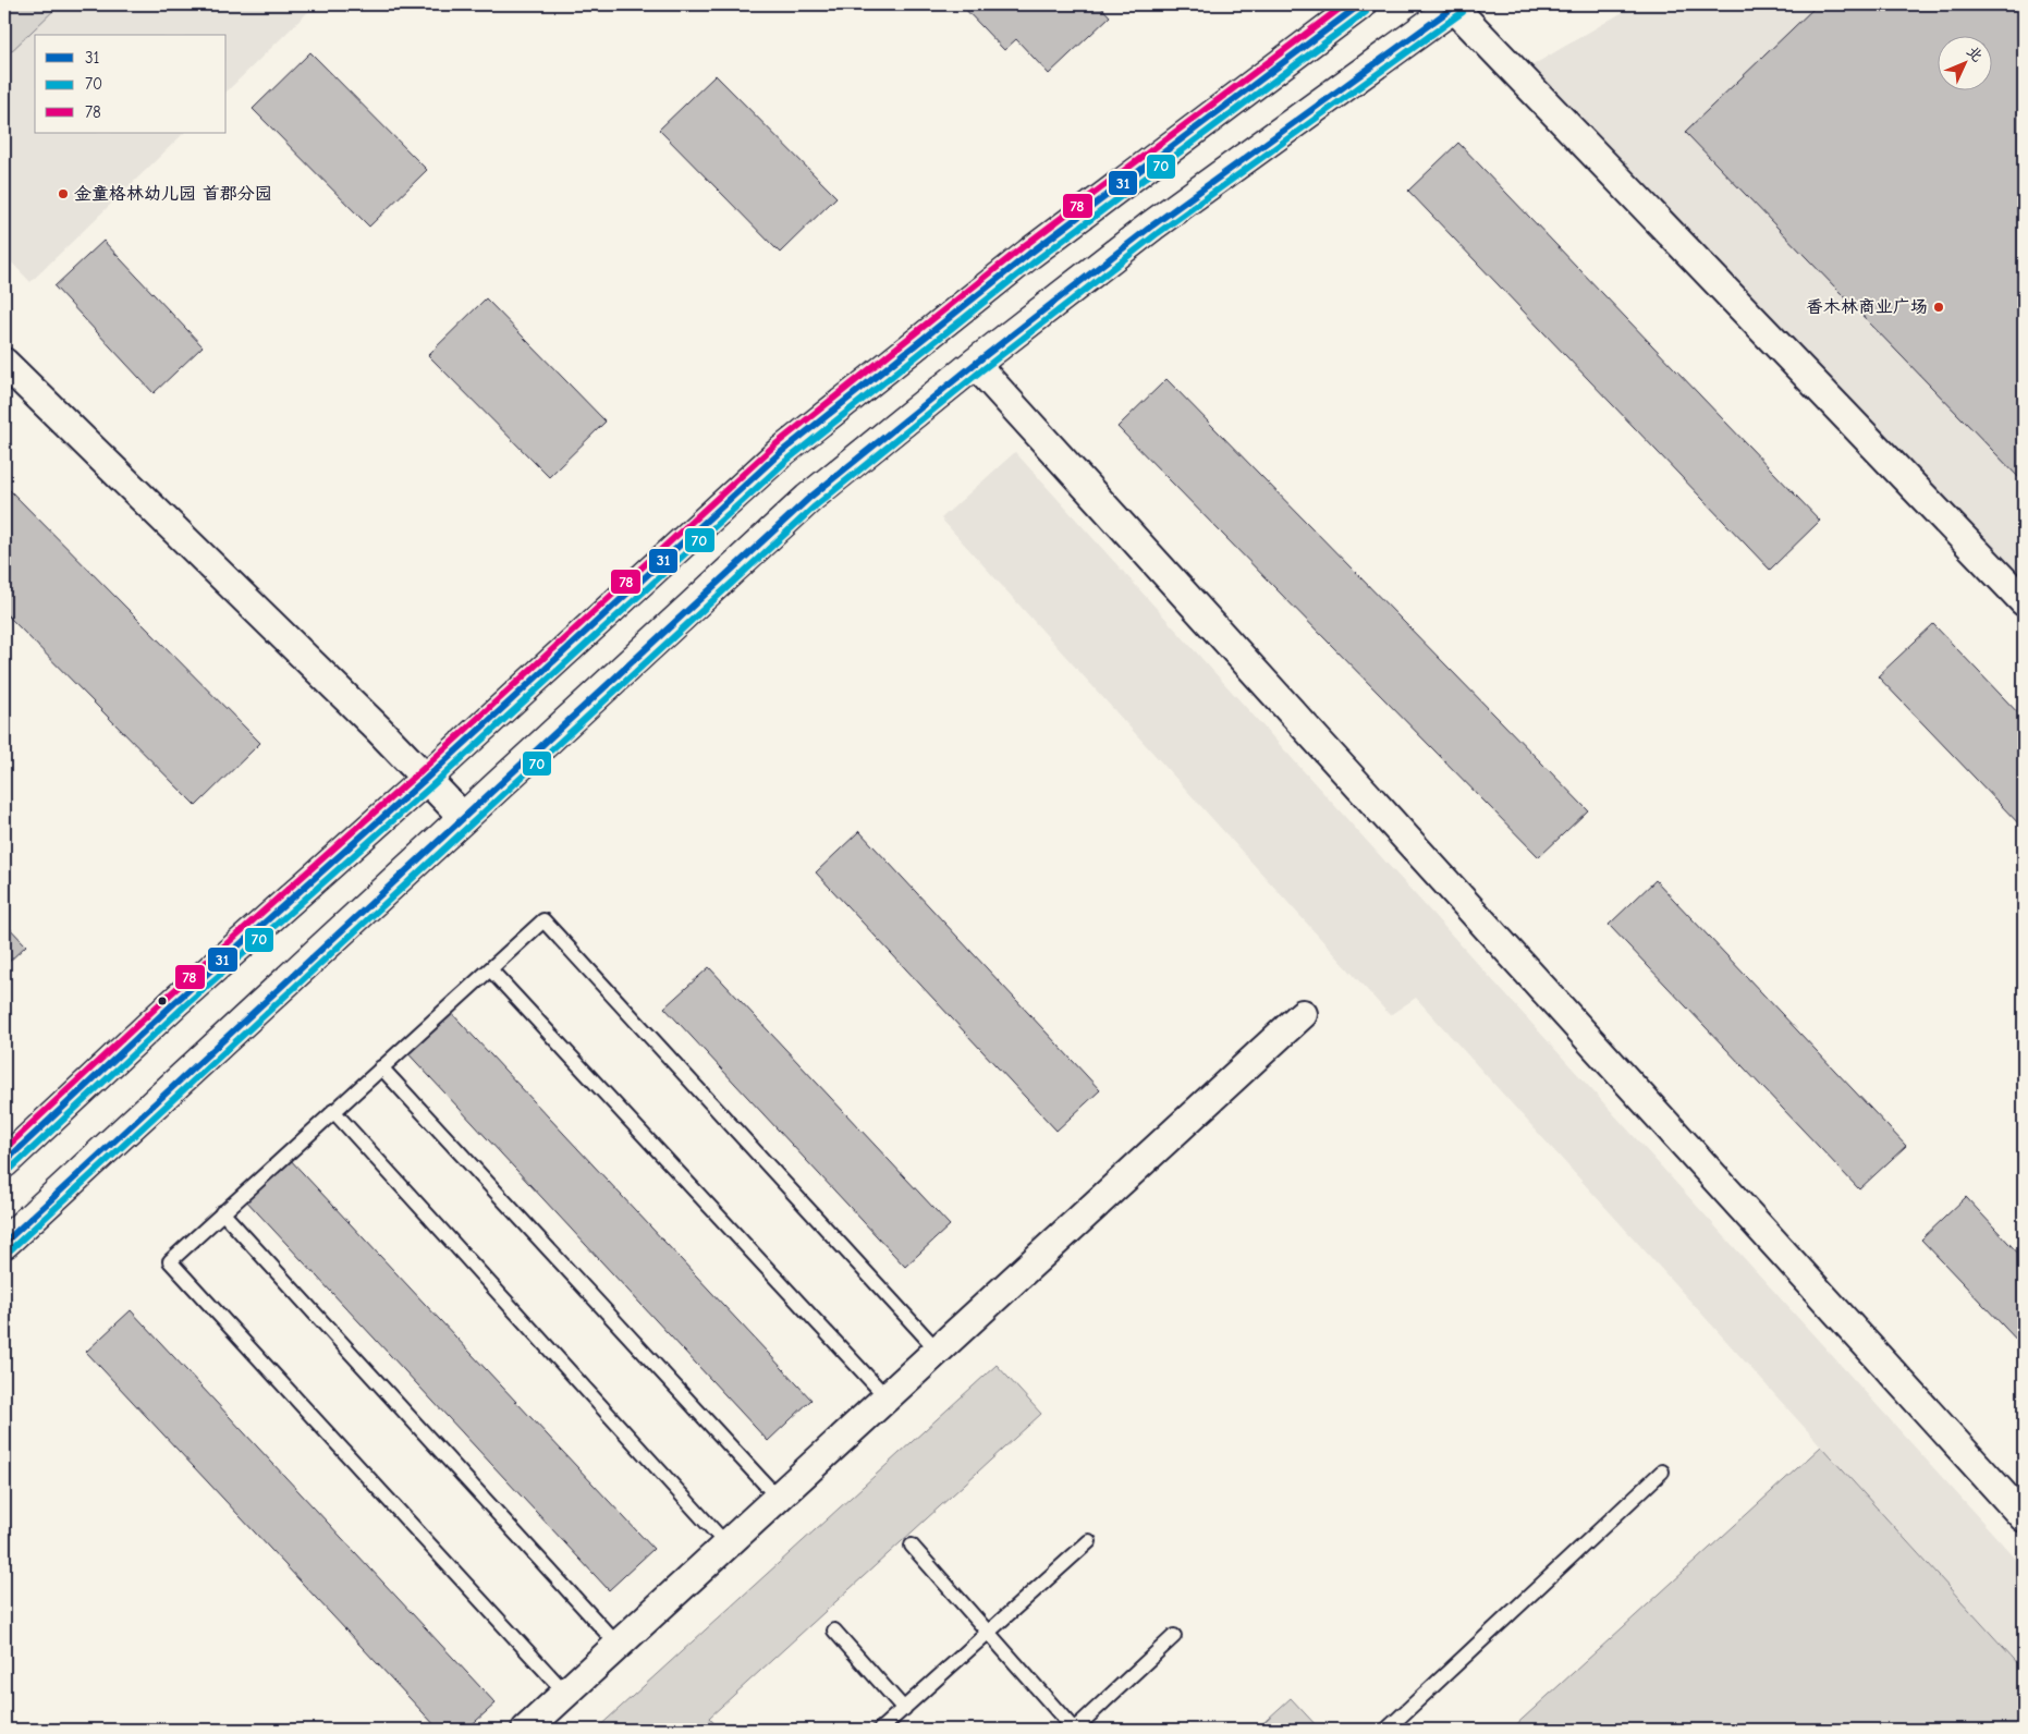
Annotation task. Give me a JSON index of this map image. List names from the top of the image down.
{
  "places": ["金童格林幼儿园 首郡分园", "香木林商业广场"],
  "lines": ["transit line 31", "transit line 78", "transit line 70"],
  "legend": ["31", "70", "78"],
  "north": "top right"
}
